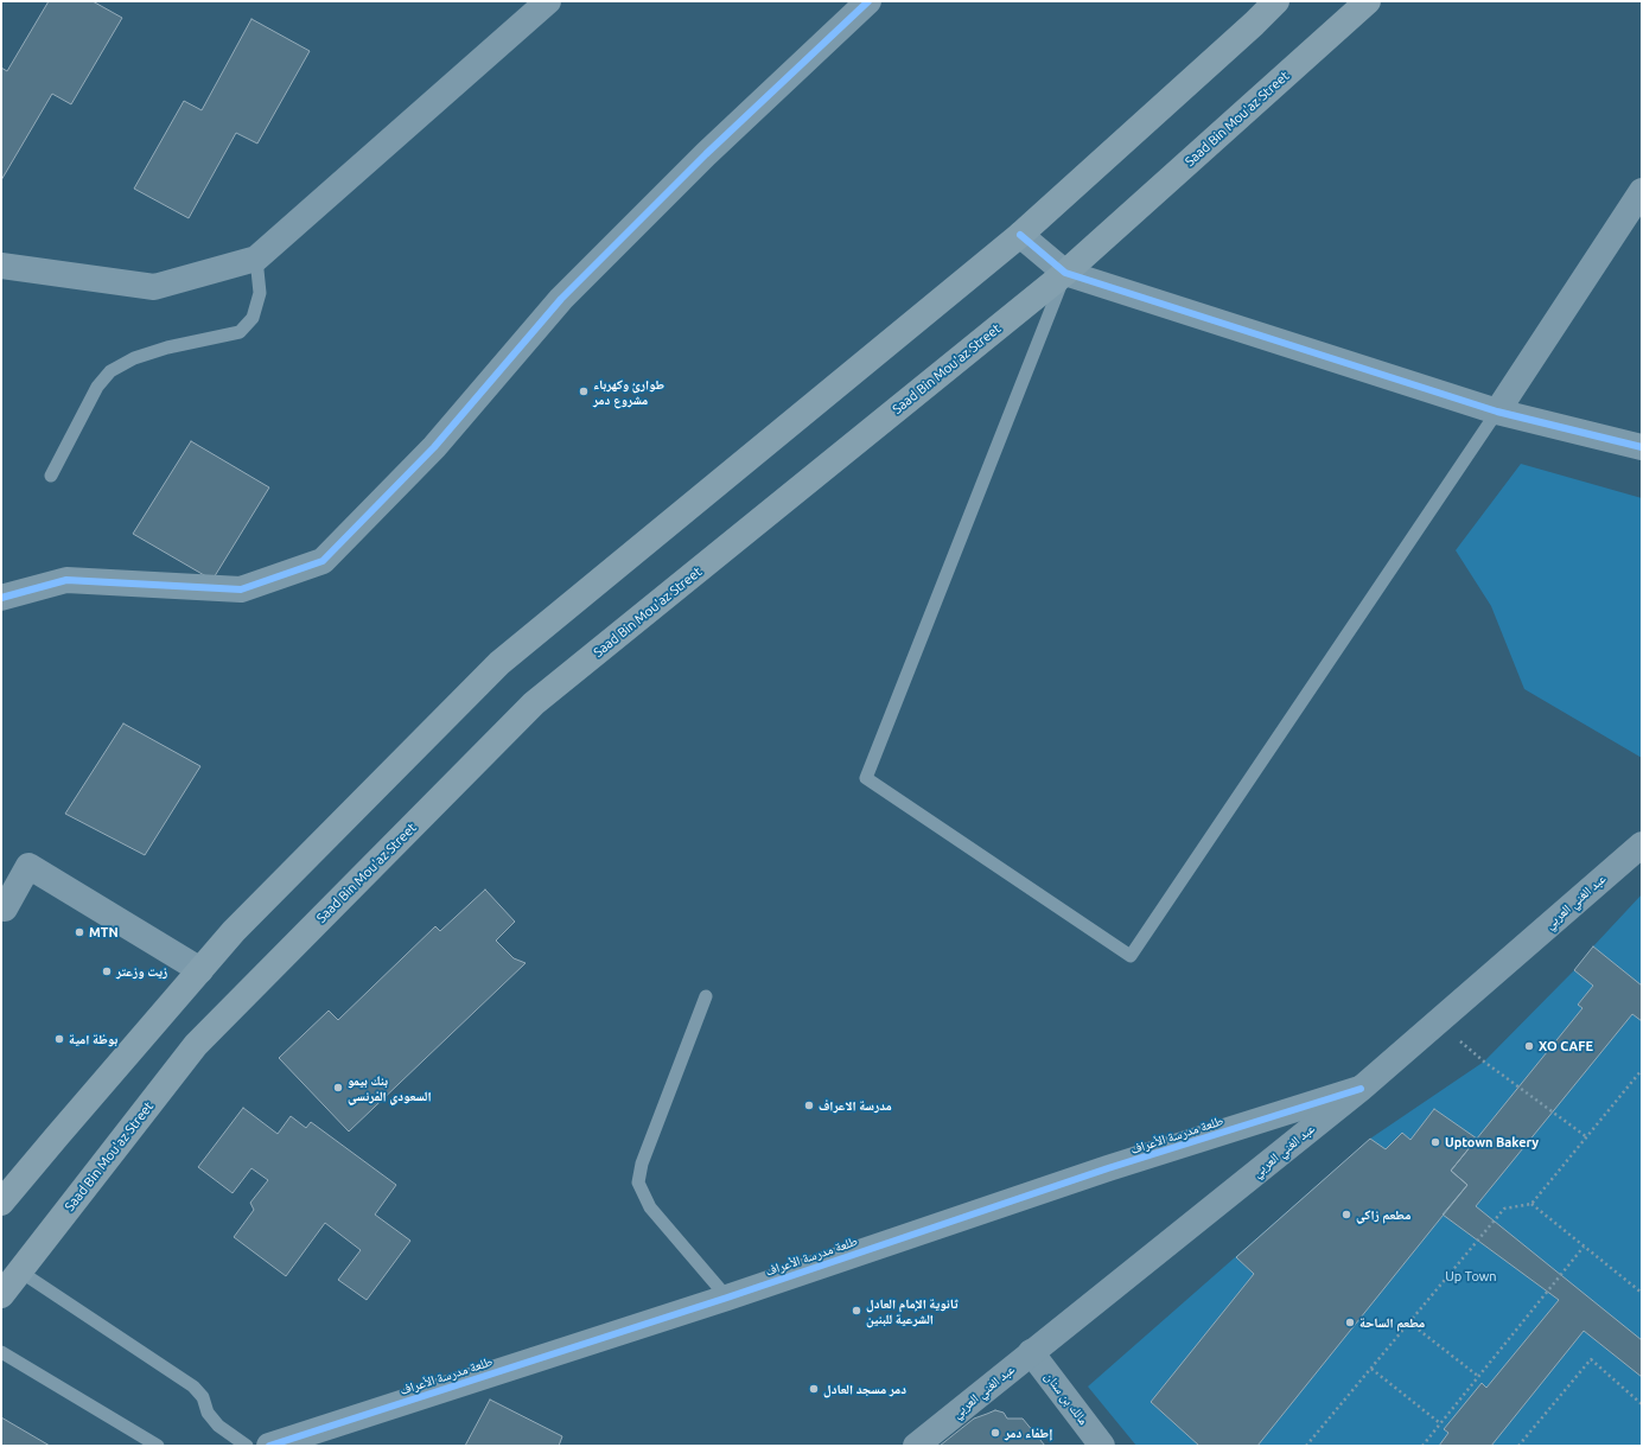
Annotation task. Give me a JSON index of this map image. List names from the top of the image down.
{
  "streets": {
    "main road": ["Saad Bin Mou'az Street"],
    "street": ["عبد الغني العربي", "طلعة مدرسة الأعراف", "مالك بن سنان"]
  },
  "crossings": [
    ["عبد الغني العربي", "طلعة مدرسة الأعراف"],
    ["عبد الغني العربي", "مالك بن سنان"]
  ],
  "parks": ["Up Town"],
  "places": [
    "طوارئ وكهرباء مشروع دمر",
    "MTN",
    "زيت وزعتر",
    "بوظة امية",
    "XO CAFE",
    "بنك بيمو السعودي الفرنسي",
    "مدرسة الاعراف",
    "Uptown Bakery",
    "مطعم زاكي",
    "ثانوية الإمام العادل الشرعية للبنين",
    "مطعم الساحة",
    "دمر مسجد العادل",
    "إطفاء دمر"
  ]
}
